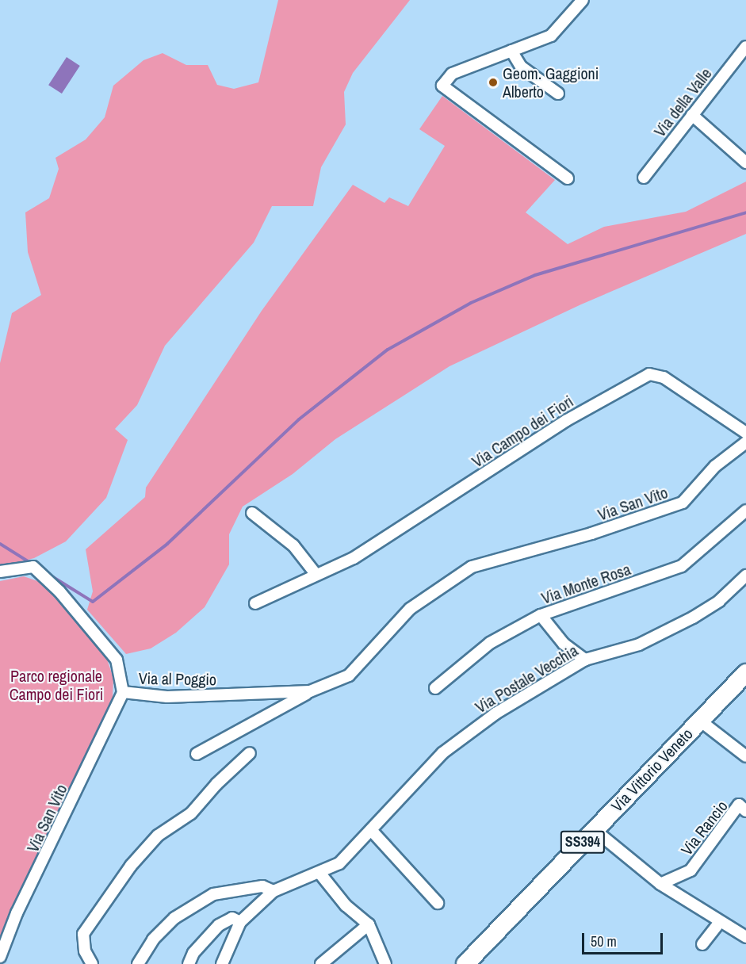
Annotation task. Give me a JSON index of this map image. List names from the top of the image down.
{
  "streets": {
    "main road": ["Via Vittorio Veneto", "SS394"],
    "street": [
      "Via della Valle",
      "Via Campo dei Fiori",
      "Via San Vito",
      "Via Monte Rosa",
      "Via al Poggio",
      "Via Postale Vecchia",
      "Via Rancio"
    ]
  },
  "crossings": [
    ["Via San Vito", "Via al Poggio"],
    ["Via Vittorio Veneto", "SS394"]
  ],
  "parks": ["Parco regionale Campo dei Fiori"],
  "places": ["Geom. Gaggioni Alberto"],
  "scale_bar": "50 m"
}
